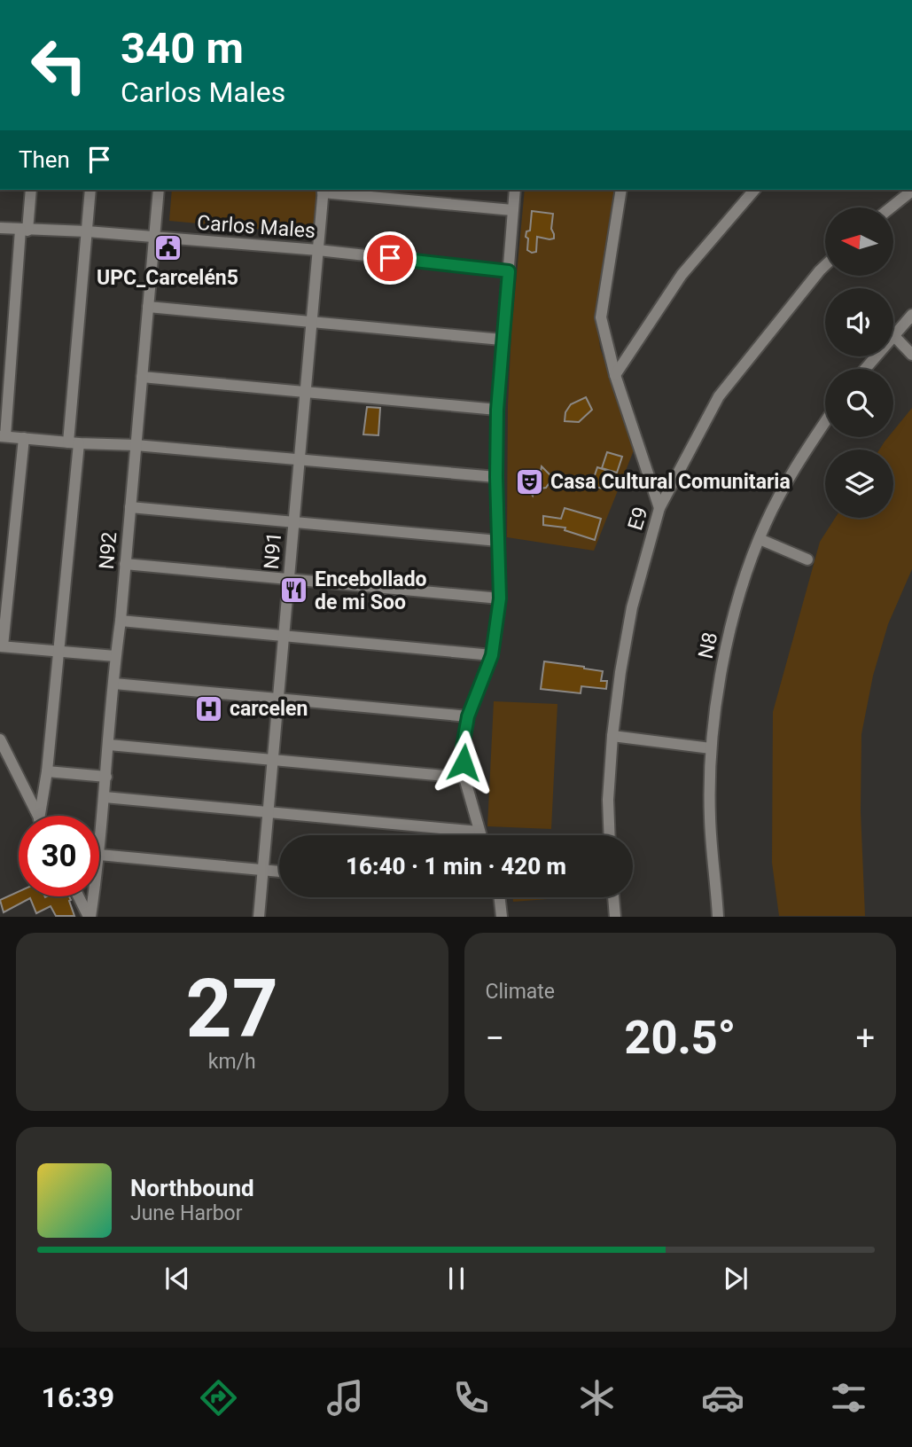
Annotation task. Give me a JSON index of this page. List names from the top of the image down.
{
  "streets": {
    "street": [
      "Carlos Males",
      "E9",
      "N92",
      "N91",
      "N8"
    ]
  },
  "crossings": [
    ["Carlos Males", "N92"],
    ["Carlos Males", "N91"]
  ],
  "places": {
    "public building": ["UPC_Carcelén5"],
    "theatre": ["Casa Cultural Comunitaria"],
    "restaurant": ["Encebollado de mi Soo"],
    "hospital": ["carcelen"]
  },
  "north": "left",
  "page": {
    "turn": ["340 m", "Carlos Males"],
    "then": "Then",
    "limit": "30",
    "trip": "16:40 · 1 min · 420 m",
    "tile": [
      ["27", "km/h"],
      "Climate"
    ],
    "heat": ["−", "20.5°", "+"],
    "song": ["Northbound", "June Harbor"],
    "tabs": "16:39"
  }
}
